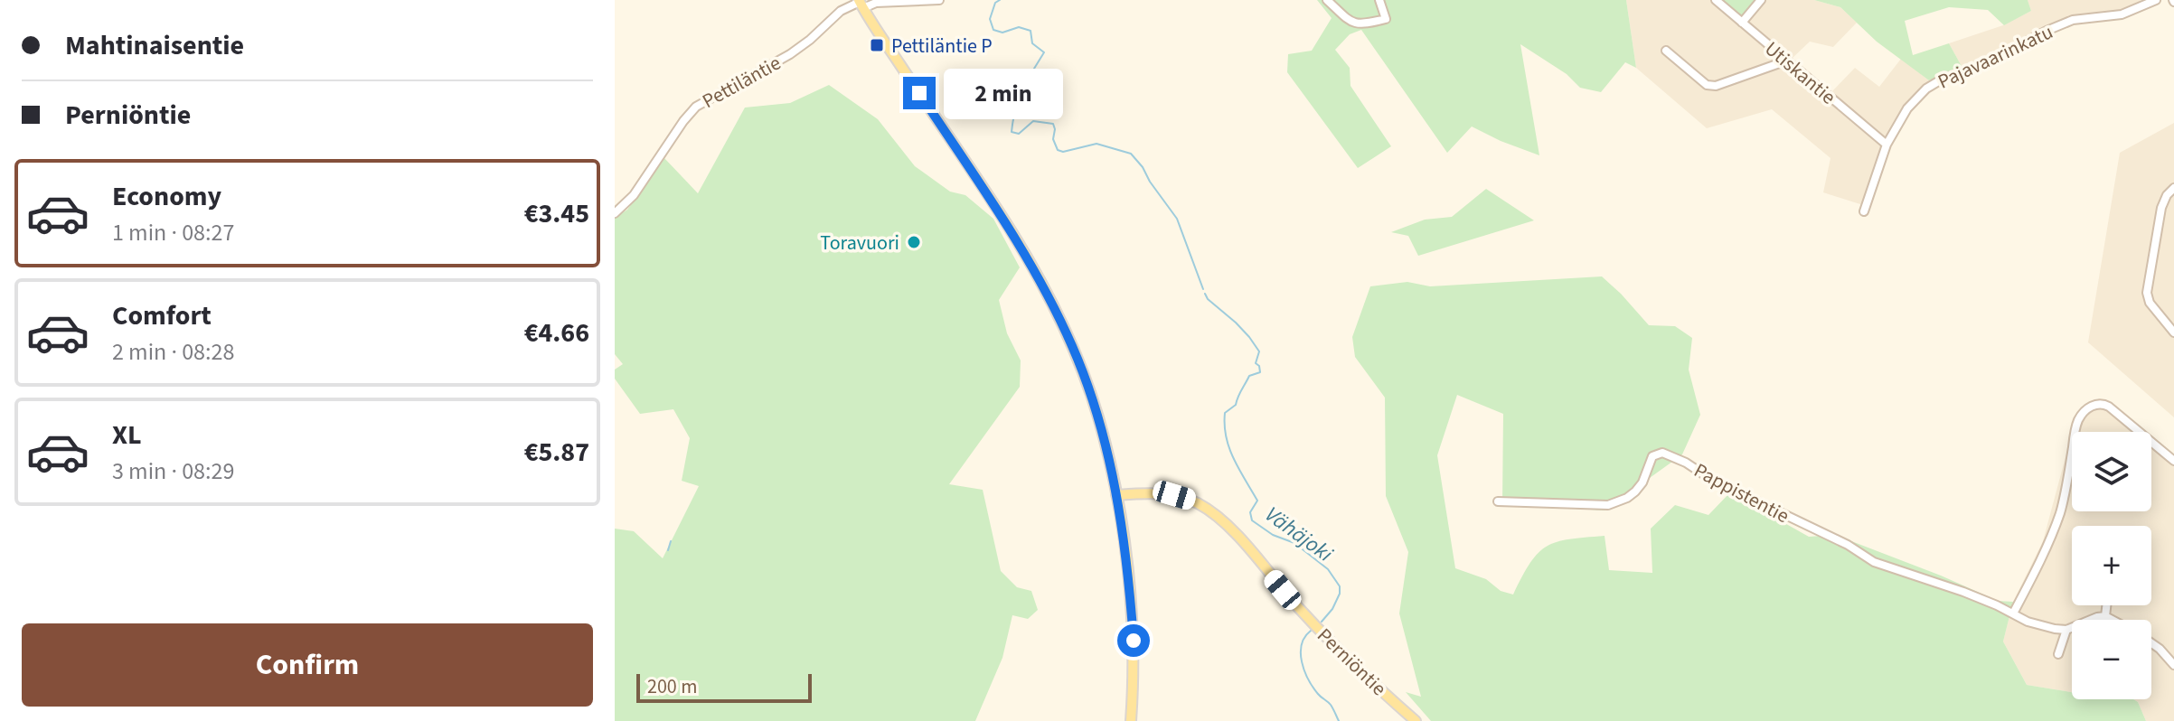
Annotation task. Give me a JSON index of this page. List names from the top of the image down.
{
  "streets": {
    "main road": ["Perniöntie"],
    "street": [
      "Pajavaarinkatu",
      "Utiskantie",
      "Pettiläntie",
      "Pappistentie"
    ]
  },
  "crossings": [
    ["Pajavaarinkatu", "Utiskantie"]
  ],
  "water": ["Vähäjoki"],
  "places": {
    "transit": ["Pettiläntie P"],
    "other": ["Toravuori"]
  },
  "scale_bar": "200 m",
  "page": {
    "banner": ["Mahtinaisentie", "Perniöntie"],
    "bubble": "2 min",
    "list": [
      {
        "name": "Economy",
        "note": "1 min · 08:27",
        "value": "€3.45"
      },
      {
        "name": "Comfort",
        "note": "2 min · 08:28",
        "value": "€4.66"
      },
      {
        "name": "XL",
        "note": "3 min · 08:29",
        "value": "€5.87"
      }
    ],
    "map_buttons": ["+", "−"],
    "buttons": "Confirm",
    "scale": "200 m"
  }
}
